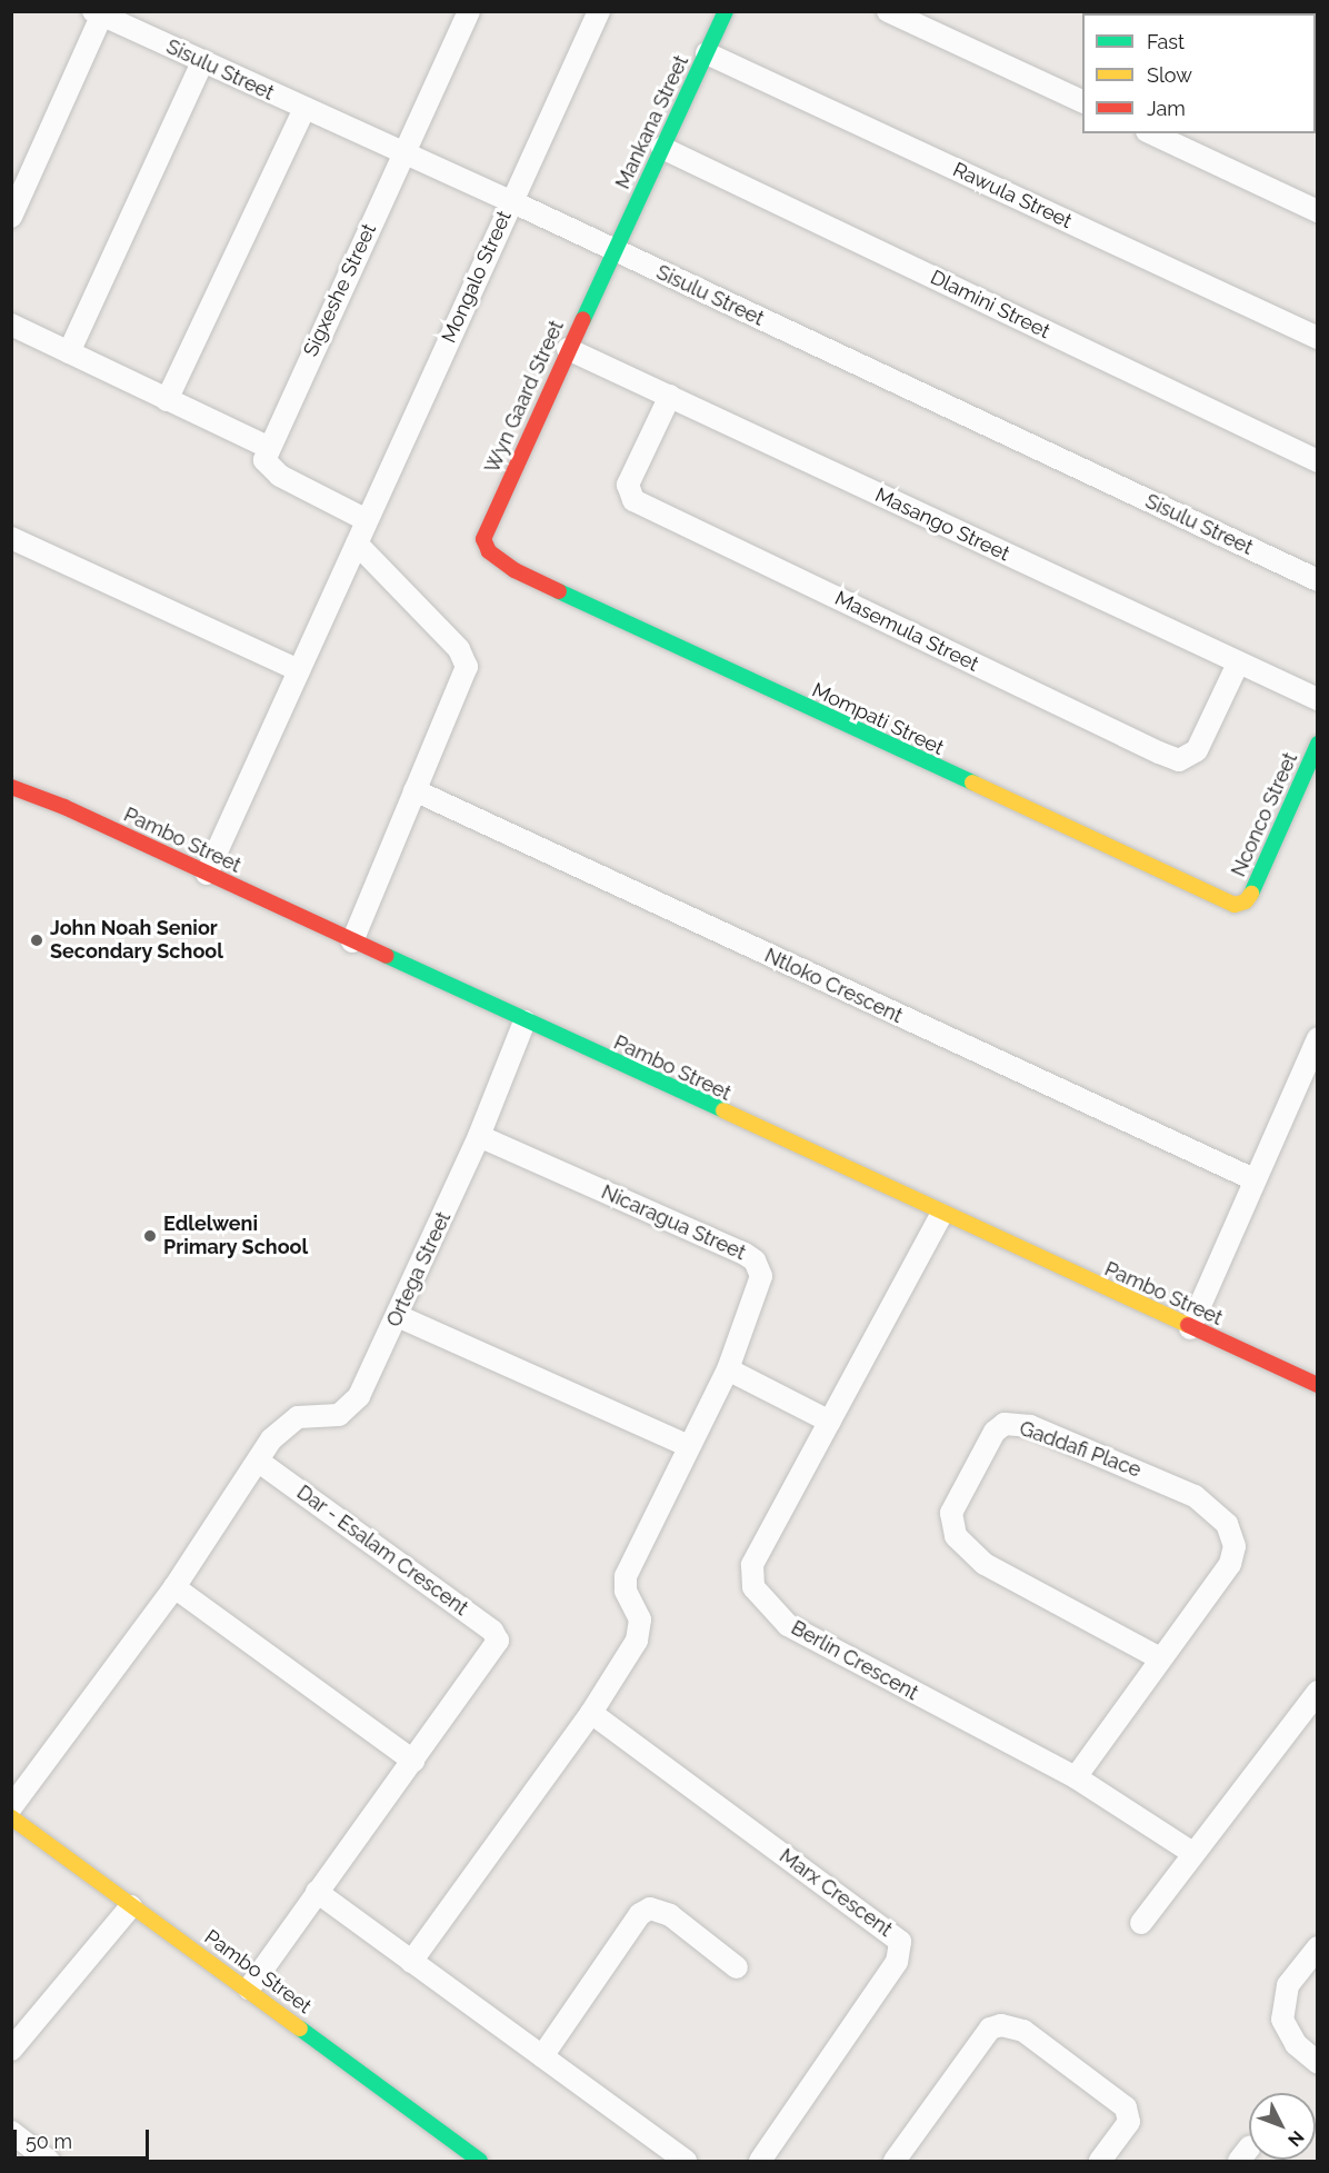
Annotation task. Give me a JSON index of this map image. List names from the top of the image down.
{
  "streets": {
    "street": [
      "Sisulu Street",
      "Mankana Street",
      "Rawula Street",
      "Mongalo Street",
      "Sigxeshe Street",
      "Dlamini Street",
      "Wyn Gaard Street",
      "Masango Street",
      "Masemula Street",
      "Mompati Street",
      "Nconco Street",
      "Pambo Street",
      "Ntloko Crescent",
      "Nicaragua Street",
      "Ortega Street",
      "Gaddafi Place",
      "Dar - Esalam Crescent",
      "Berlin Crescent",
      "Marx Crescent"
    ]
  },
  "crossings": [
    ["Sisulu Street", "Mankana Street"],
    ["Sisulu Street", "Mongalo Street"],
    ["Sisulu Street", "Sigxeshe Street"],
    ["Sisulu Street", "Wyn Gaard Street"],
    ["Mankana Street", "Rawula Street"],
    ["Mankana Street", "Dlamini Street"],
    ["Mankana Street", "Wyn Gaard Street"],
    ["Mongalo Street", "Pambo Street"],
    ["Wyn Gaard Street", "Masango Street"],
    ["Wyn Gaard Street", "Mompati Street"],
    ["Masango Street", "Masemula Street"],
    ["Mompati Street", "Nconco Street"],
    ["Pambo Street", "Ortega Street"],
    ["Pambo Street", "Dar - Esalam Crescent"],
    ["Pambo Street", "Berlin Crescent"],
    ["Nicaragua Street", "Ortega Street"],
    ["Nicaragua Street", "Marx Crescent"],
    ["Ortega Street", "Dar - Esalam Crescent"],
    ["Gaddafi Place", "Berlin Crescent"]
  ],
  "places": ["John Noah Senior Secondary School", "Edlelweni Primary School"],
  "legend": ["Fast", "Slow", "Jam"],
  "scale_bar": "50 m",
  "north": "bottom right"
}
